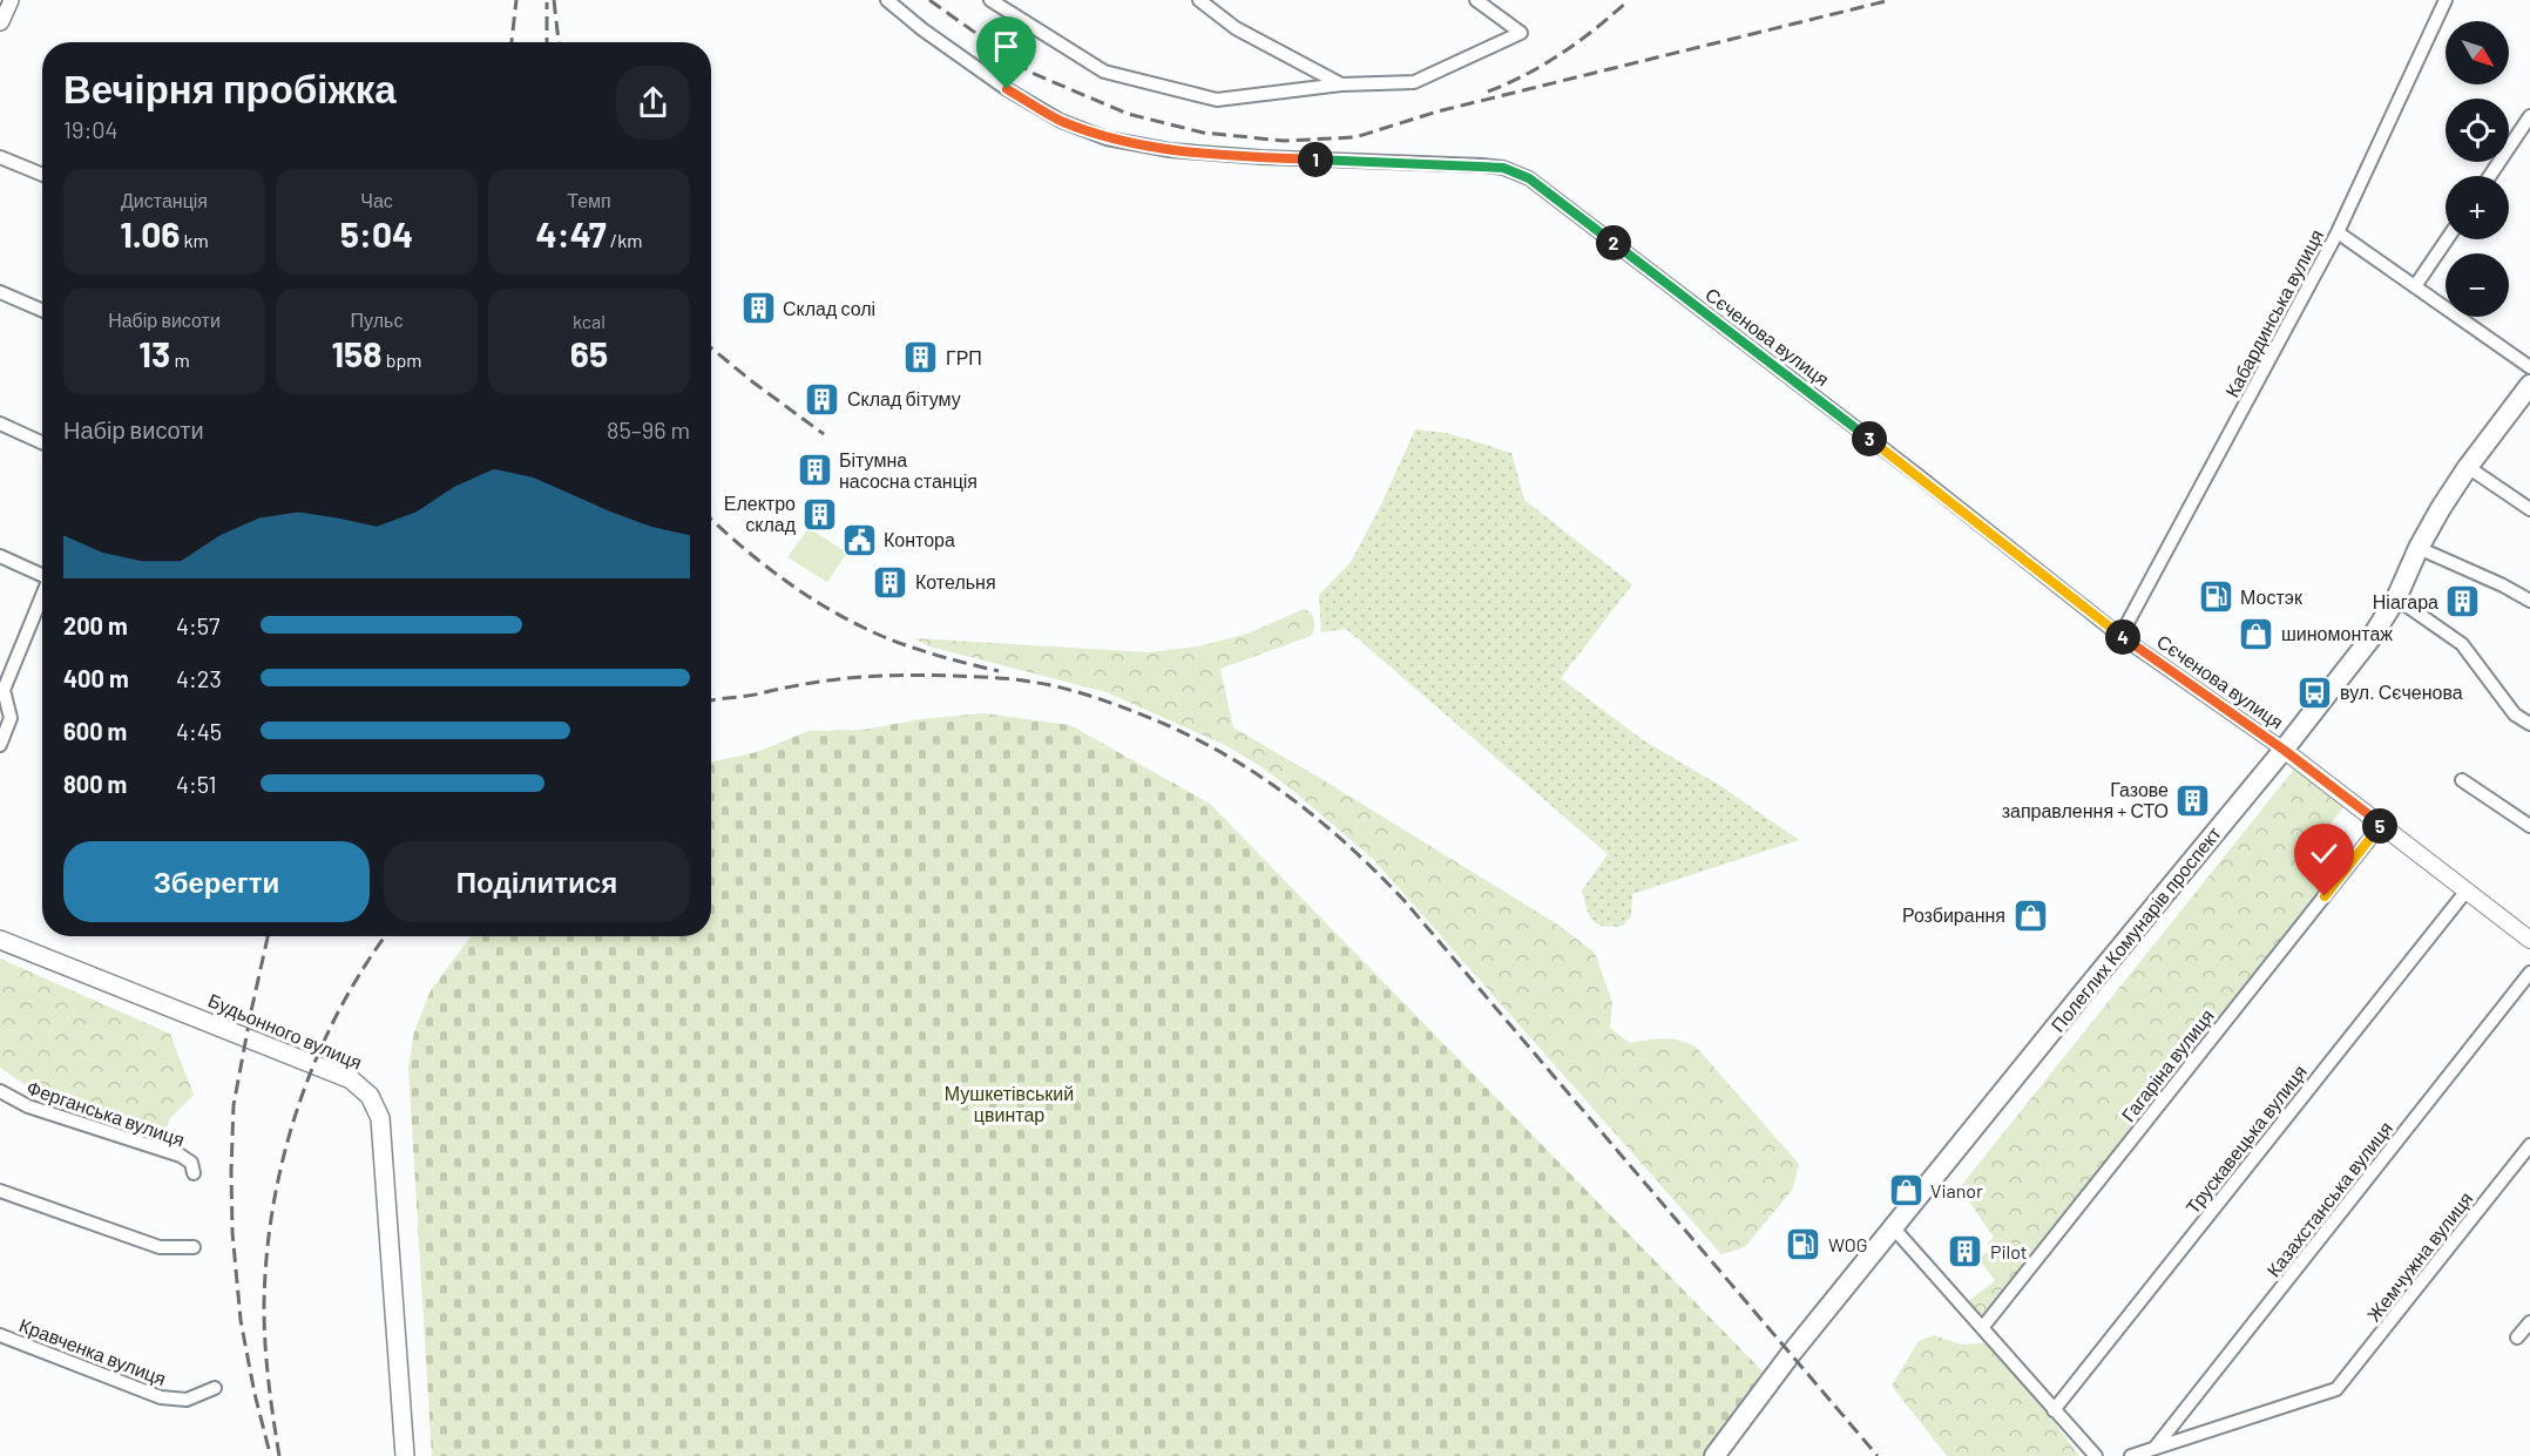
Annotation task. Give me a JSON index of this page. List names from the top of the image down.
{
  "streets": {
    "main road": ["Полеглих Комунарів проспект", "Будьонного вулиця"],
    "street": [
      "Кабардинська вулиця",
      "Сєченова вулиця",
      "Гагаріна вулиця",
      "Ферганська вулиця",
      "Трускавецька вулиця",
      "Казахстанська вулиця",
      "Жемчужна вулиця",
      "Кравченка вулиця"
    ]
  },
  "crossings": [
    ["Кабардинська вулиця", "Сєченова вулиця"],
    ["Сєченова вулиця", "Полеглих Комунарів проспект"],
    ["Сєченова вулиця", "Гагаріна вулиця"],
    ["Сєченова вулиця", "Трускавецька вулиця"],
    ["Казахстанська вулиця", "Жемчужна вулиця"]
  ],
  "parks": ["Мушкетівський цвинтар"],
  "places": {
    "building": [
      "Склад солі",
      "ГРП",
      "Склад бітуму",
      "Бітумна насосна станція",
      "Електро склад",
      "Котельня",
      "Ніагара",
      "Газове заправлення + СТО",
      "Pilot"
    ],
    "public building": ["Контора"],
    "fuel station": ["Мостэк", "WOG"],
    "shop": ["шиномонтаж", "Розбирання", "Vianor"],
    "bus stop": ["вул. Сєченова"]
  },
  "north": "bottom right",
  "page": {
    "map_buttons": ["+", "−"],
    "heading": ["Вечірня пробіжка", "19:04"],
    "pins": [
      "1",
      "2",
      "3",
      "4",
      "5"
    ],
    "stats": [
      ["Дистанція", "1.06 km"],
      ["Час", "5:04"],
      ["Темп", "4:47 /km"],
      ["Набір висоти", "13 m"],
      ["Пульс", "158 bpm"],
      ["kcal", "65"]
    ],
    "chart": ["Набір висоти", "85–96 m"],
    "list": [
      {
        "name": "200 m",
        "note": "4:57"
      },
      {
        "name": "400 m",
        "note": "4:23"
      },
      {
        "name": "600 m",
        "note": "4:45"
      },
      {
        "name": "800 m",
        "note": "4:51"
      }
    ],
    "buttons": ["Зберегти", "Поділитися"]
  }
}
